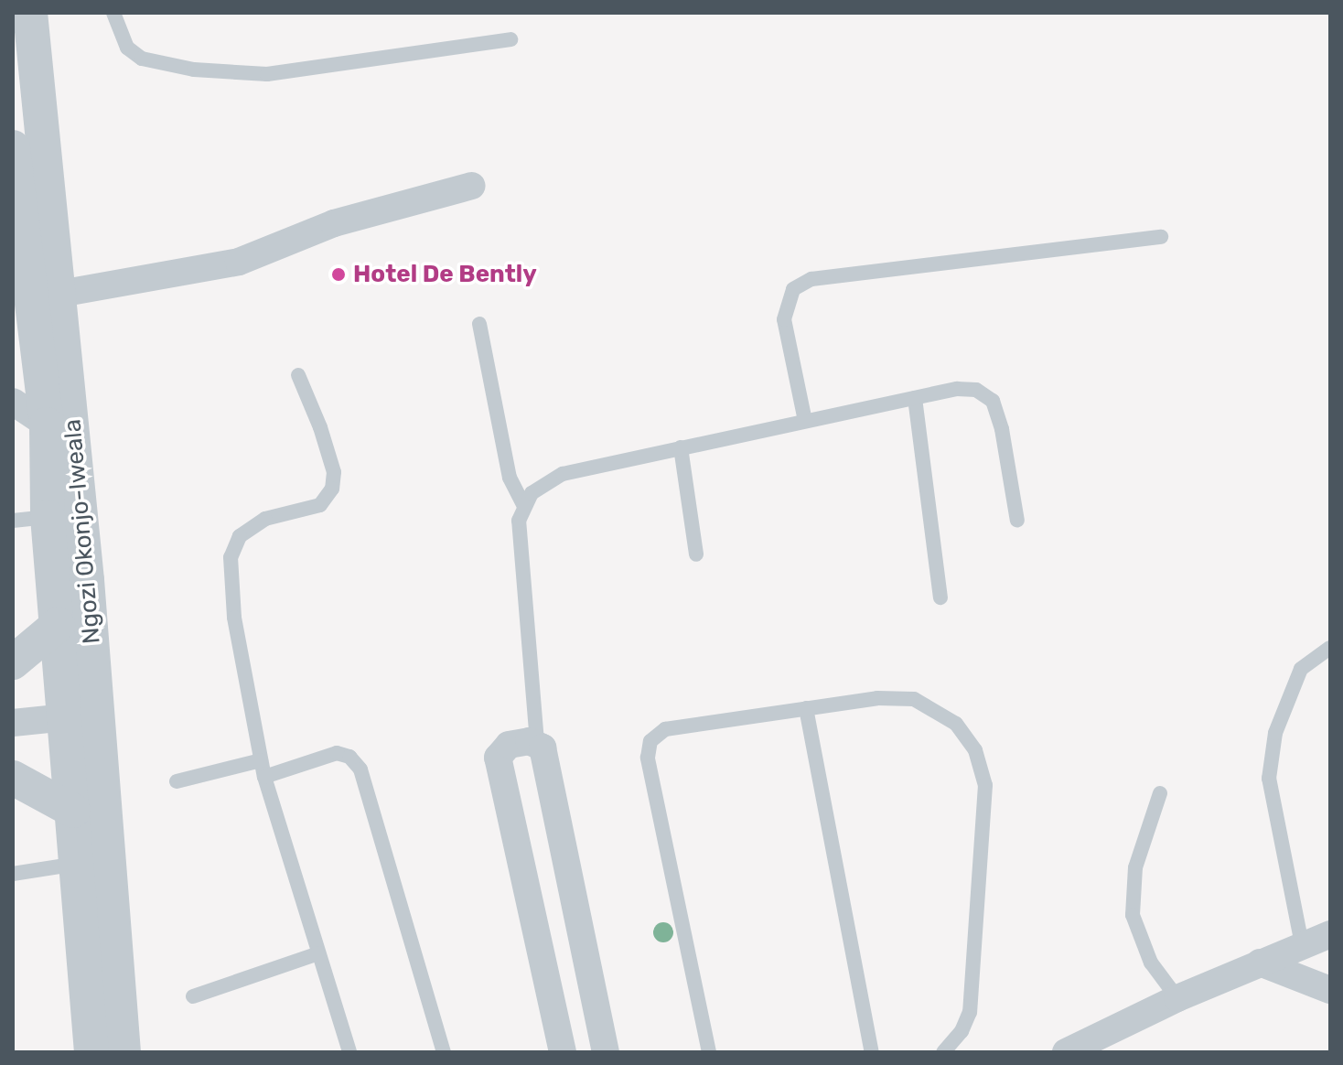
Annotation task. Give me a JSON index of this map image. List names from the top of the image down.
{
  "streets": {
    "street": ["Ngozi Okonjo-Iweala"]
  },
  "places": ["Hotel De Bently"]
}
